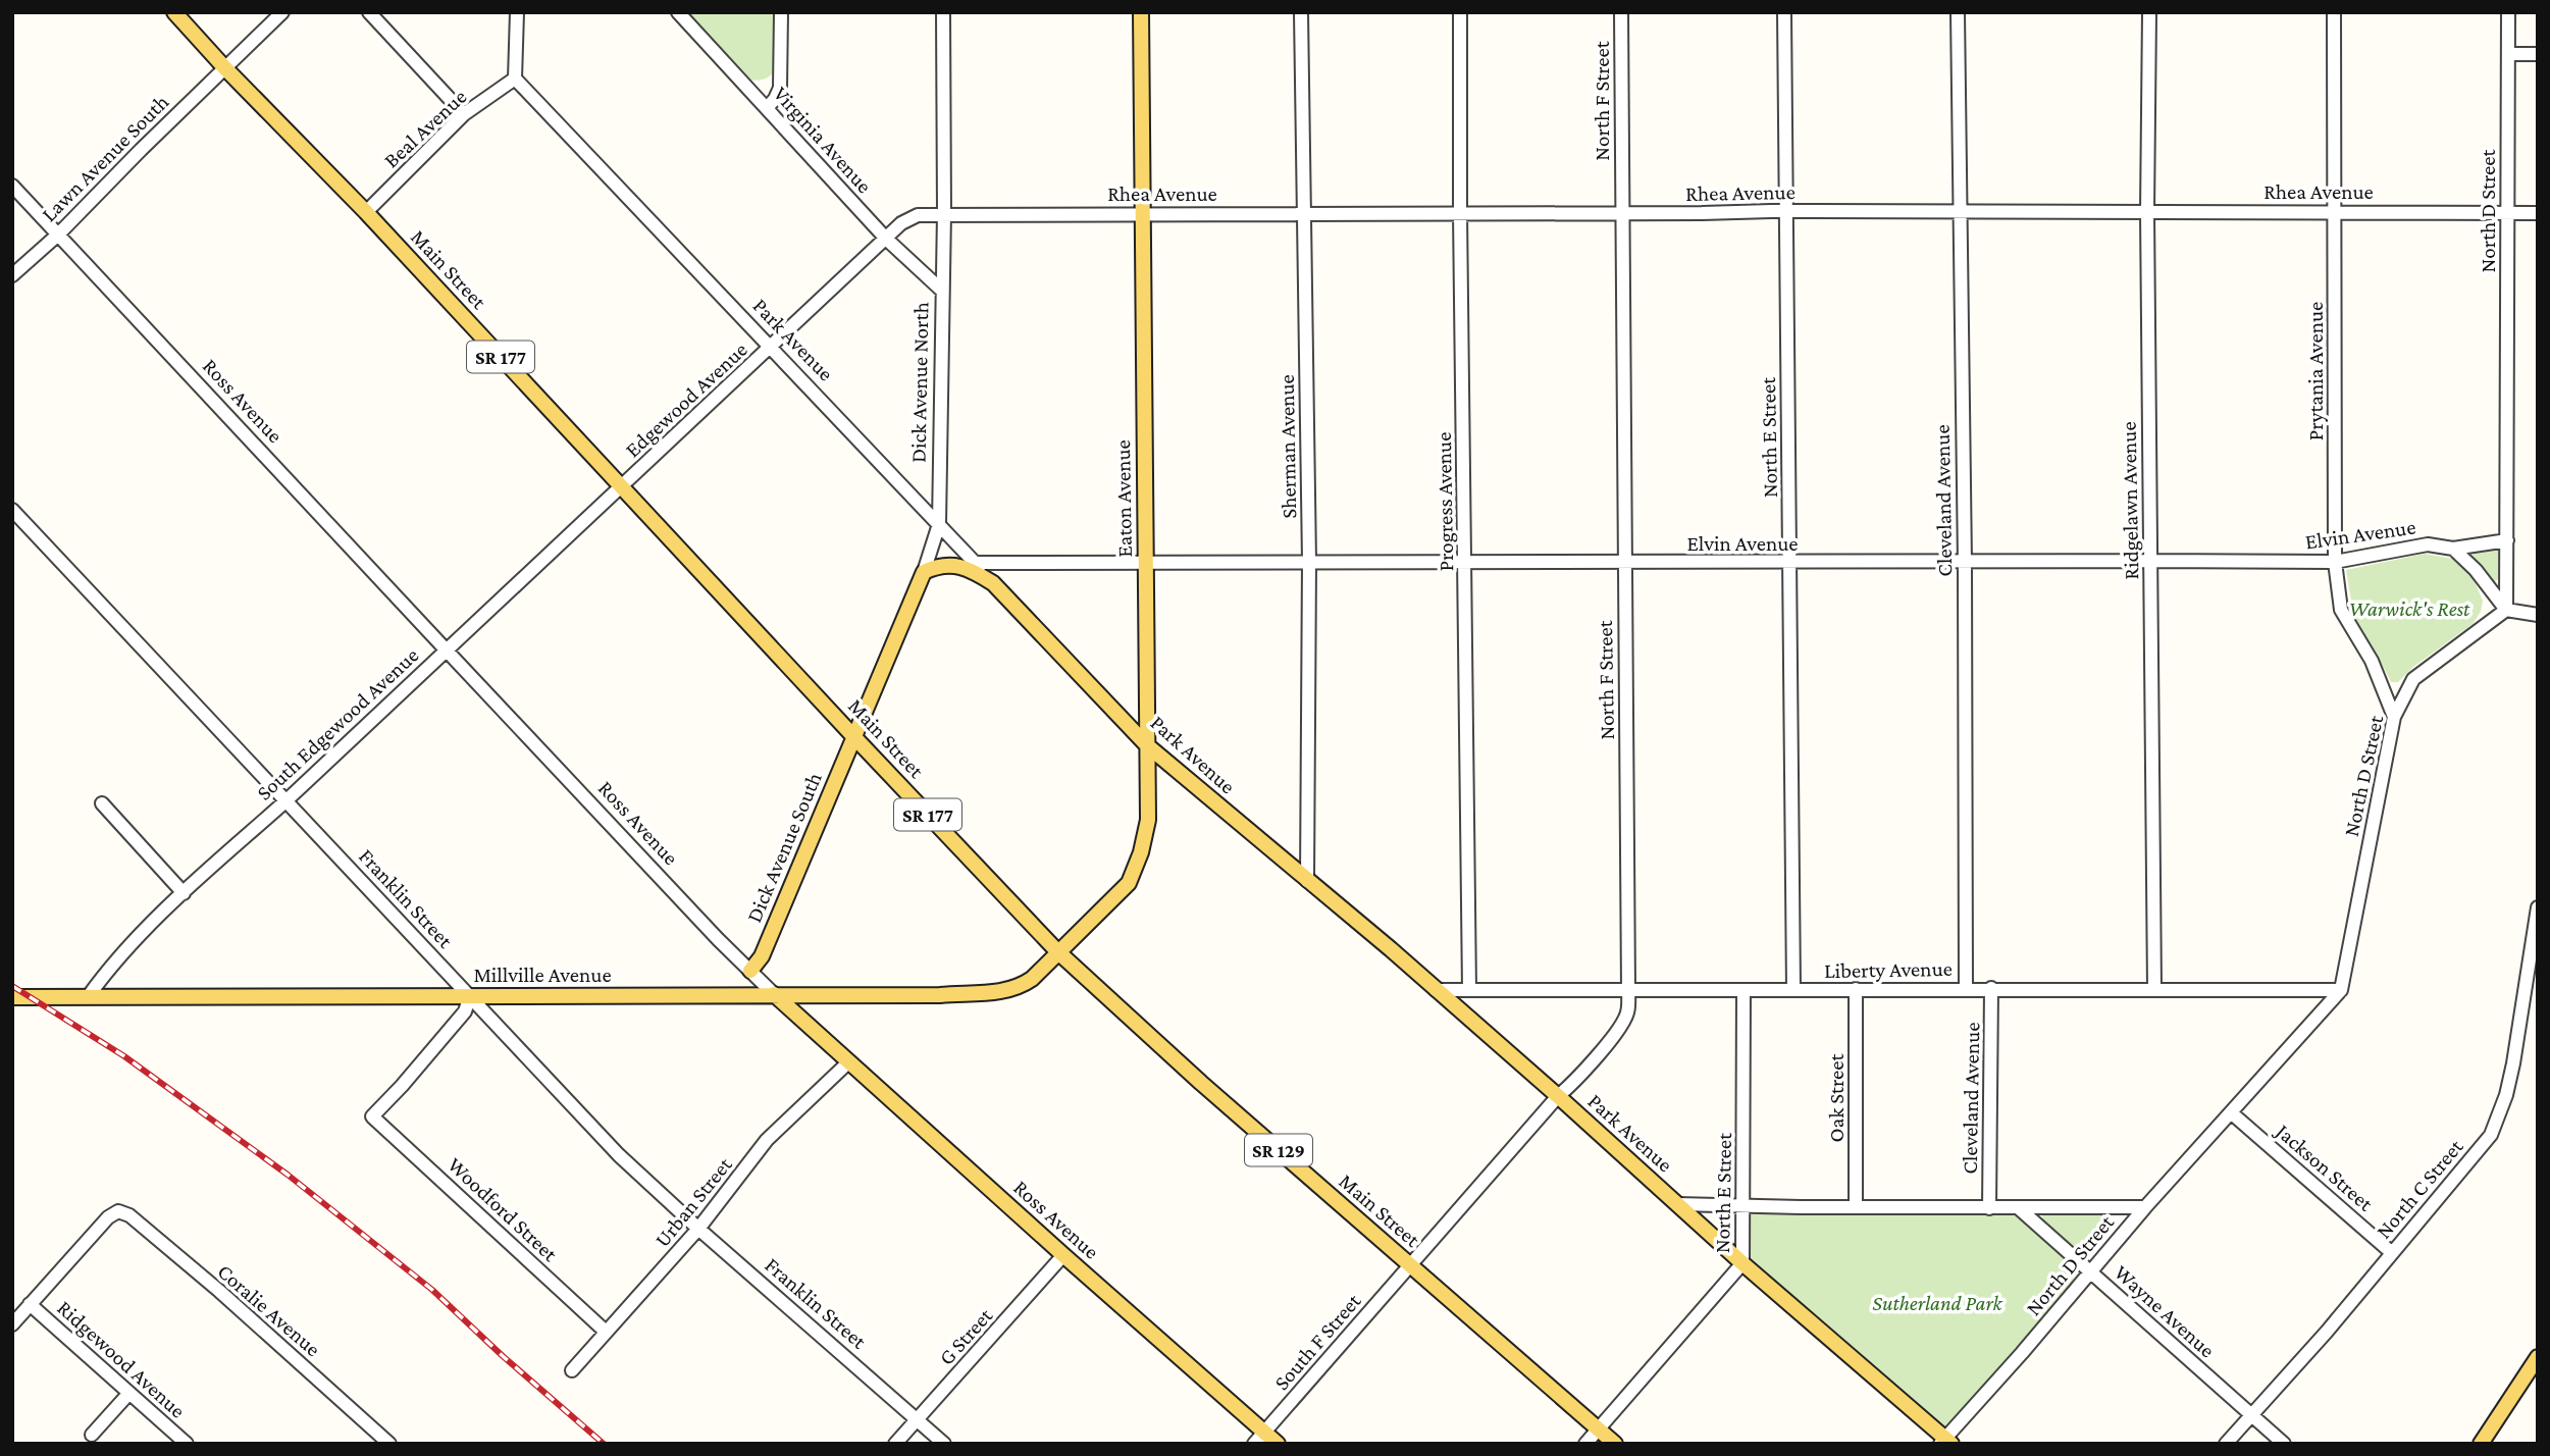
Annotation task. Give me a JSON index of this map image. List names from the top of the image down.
{
  "streets": {
    "main road": [
      "Main Street",
      "Park Avenue",
      "SR 177",
      "Dick Avenue North",
      "Ross Avenue",
      "Eaton Avenue",
      "Dick Avenue South",
      "Millville Avenue",
      "SR 129"
    ],
    "street": [
      "North F Street",
      "Beal Avenue",
      "Virginia Avenue",
      "Lawn Avenue South",
      "Rhea Avenue",
      "North D Street",
      "Prytania Avenue",
      "Edgewood Avenue",
      "North E Street",
      "Sherman Avenue",
      "Cleveland Avenue",
      "Ridgelawn Avenue",
      "Progress Avenue",
      "Elvin Avenue",
      "South Edgewood Avenue",
      "Franklin Street",
      "Liberty Avenue",
      "Oak Street",
      "Jackson Street",
      "North C Street",
      "Urban Street",
      "Woodford Street",
      "Coralie Avenue",
      "Wayne Avenue",
      "G Street",
      "South F Street",
      "Ridgewood Avenue"
    ]
  },
  "crossings": [
    ["North F Street", "Rhea Avenue"],
    ["North F Street", "Main Street"],
    ["North F Street", "Park Avenue"],
    ["North F Street", "Elvin Avenue"],
    ["North F Street", "Liberty Avenue"],
    ["North F Street", "South F Street"],
    ["Beal Avenue", "Main Street"],
    ["Beal Avenue", "Park Avenue"],
    ["Virginia Avenue", "Dick Avenue North"],
    ["Virginia Avenue", "Edgewood Avenue"],
    ["Lawn Avenue South", "Main Street"],
    ["Lawn Avenue South", "Ross Avenue"],
    ["Rhea Avenue", "North D Street"],
    ["Rhea Avenue", "Prytania Avenue"],
    ["Rhea Avenue", "Dick Avenue North"],
    ["Rhea Avenue", "Edgewood Avenue"],
    ["Rhea Avenue", "North E Street"],
    ["Rhea Avenue", "Sherman Avenue"],
    ["Rhea Avenue", "Eaton Avenue"],
    ["Rhea Avenue", "Cleveland Avenue"],
    ["Rhea Avenue", "Ridgelawn Avenue"],
    ["Rhea Avenue", "Progress Avenue"],
    ["North D Street", "Park Avenue"],
    ["North D Street", "Prytania Avenue"],
    ["North D Street", "Elvin Avenue"],
    ["North D Street", "Liberty Avenue"],
    ["North D Street", "Jackson Street"],
    ["North D Street", "Wayne Avenue"],
    ["Main Street", "Dick Avenue North"],
    ["Main Street", "Edgewood Avenue"],
    ["Main Street", "North E Street"],
    ["Main Street", "Eaton Avenue"],
    ["Main Street", "South Edgewood Avenue"],
    ["Main Street", "Dick Avenue South"],
    ["Main Street", "Millville Avenue"],
    ["Main Street", "South F Street"],
    ["Park Avenue", "Dick Avenue North"],
    ["Park Avenue", "Edgewood Avenue"],
    ["Park Avenue", "North E Street"],
    ["Park Avenue", "Sherman Avenue"],
    ["Park Avenue", "Eaton Avenue"],
    ["Park Avenue", "Elvin Avenue"],
    ["Park Avenue", "Liberty Avenue"],
    ["Prytania Avenue", "Elvin Avenue"],
    ["Dick Avenue North", "Edgewood Avenue"],
    ["Dick Avenue North", "Dick Avenue South"],
    ["Edgewood Avenue", "South Edgewood Avenue"],
    ["Ross Avenue", "South Edgewood Avenue"],
    ["Ross Avenue", "Dick Avenue South"],
    ["Ross Avenue", "Millville Avenue"],
    ["Ross Avenue", "Urban Street"],
    ["Ross Avenue", "G Street"],
    ["Ross Avenue", "South F Street"],
    ["North E Street", "Elvin Avenue"],
    ["North E Street", "Liberty Avenue"],
    ["Sherman Avenue", "Elvin Avenue"],
    ["Eaton Avenue", "Elvin Avenue"],
    ["Eaton Avenue", "Millville Avenue"],
    ["Cleveland Avenue", "Elvin Avenue"],
    ["Cleveland Avenue", "Liberty Avenue"],
    ["Ridgelawn Avenue", "Elvin Avenue"],
    ["Ridgelawn Avenue", "Liberty Avenue"],
    ["Progress Avenue", "Elvin Avenue"],
    ["Progress Avenue", "Liberty Avenue"],
    ["South Edgewood Avenue", "Franklin Street"],
    ["South Edgewood Avenue", "Millville Avenue"],
    ["Franklin Street", "Millville Avenue"],
    ["Franklin Street", "Urban Street"],
    ["Franklin Street", "Woodford Street"],
    ["Franklin Street", "G Street"],
    ["Liberty Avenue", "Oak Street"],
    ["Millville Avenue", "Woodford Street"],
    ["Jackson Street", "North C Street"],
    ["North C Street", "Wayne Avenue"],
    ["Urban Street", "Woodford Street"],
    ["Coralie Avenue", "Ridgewood Avenue"]
  ],
  "parks": ["Warwick's Rest", "Sutherland Park"]
}
